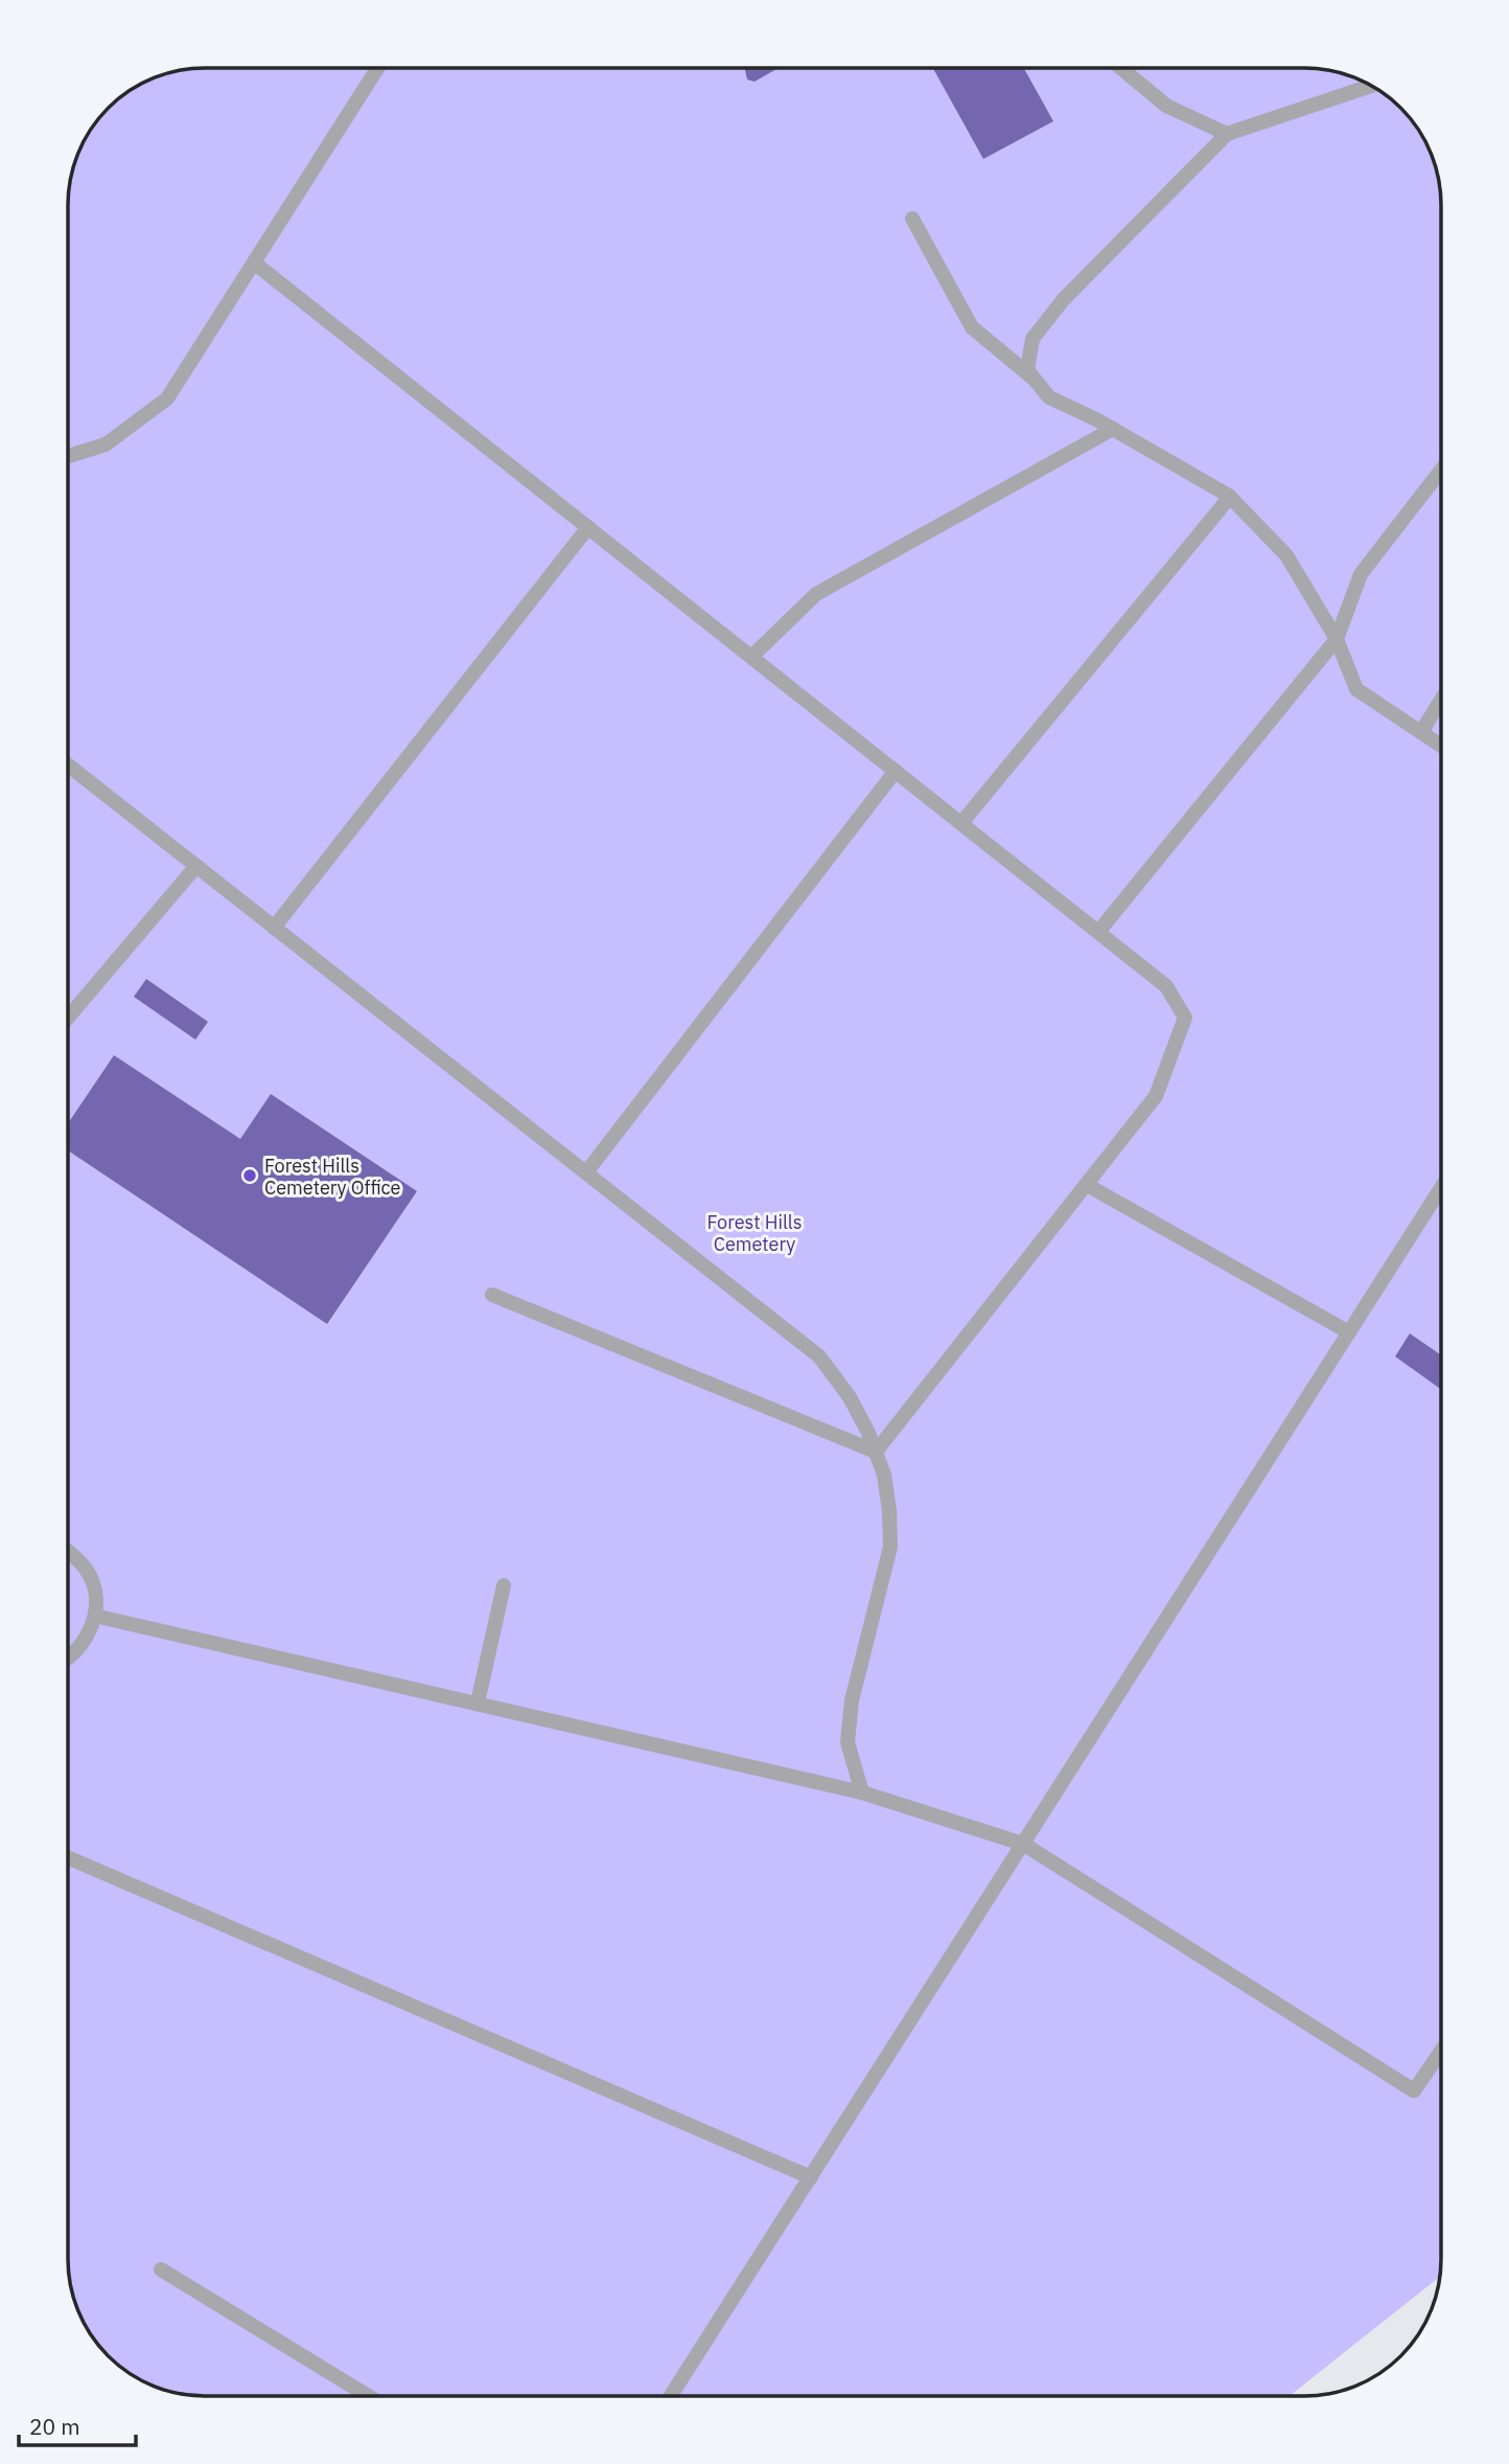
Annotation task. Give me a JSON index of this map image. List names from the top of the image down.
{
  "parks": ["Forest Hills Cemetery"],
  "places": ["Forest Hills Cemetery Office"],
  "scale_bar": "20 m"
}
